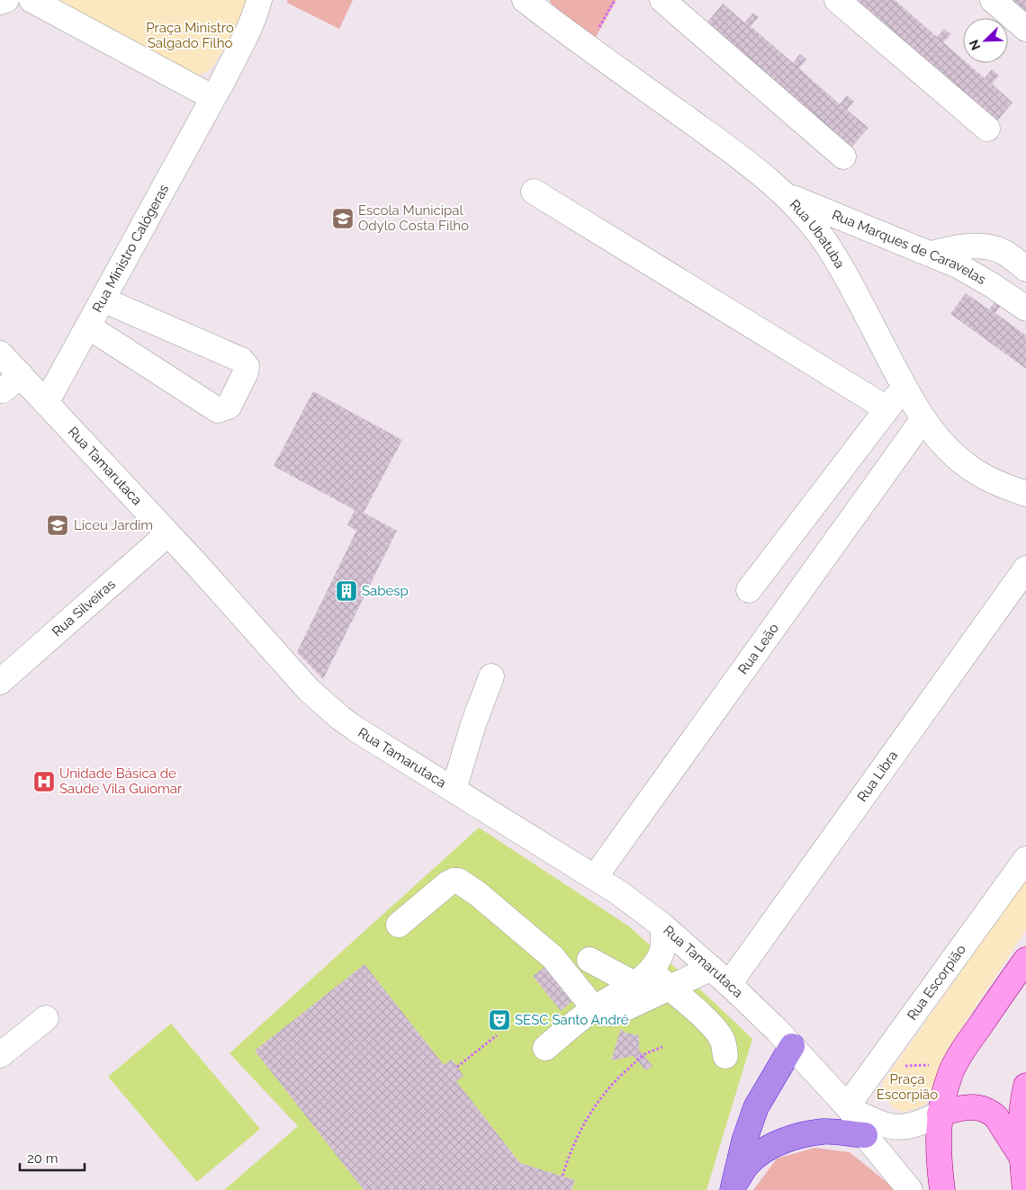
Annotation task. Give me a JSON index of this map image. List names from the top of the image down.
{
  "streets": {
    "street": [
      "Rua Ubatuba",
      "Rua Marques de Caravelas",
      "Rua Ministro Calógeras",
      "Rua Tamarutaca",
      "Rua Silveiras",
      "Rua Leão",
      "Rua Libra",
      "Rua Escorpião"
    ]
  },
  "crossings": [
    ["Rua Ubatuba", "Rua Marques de Caravelas"],
    ["Rua Ubatuba", "Rua Leão"],
    ["Rua Ministro Calógeras", "Rua Tamarutaca"],
    ["Rua Tamarutaca", "Rua Silveiras"],
    ["Rua Tamarutaca", "Rua Leão"],
    ["Rua Tamarutaca", "Rua Libra"],
    ["Rua Tamarutaca", "Rua Escorpião"]
  ],
  "parks": ["Praça Ministro Salgado Filho", "Praça Escorpião"],
  "places": {
    "school or university": ["Escola Municipal Odylo Costa Filho", "Liceu Jardim"],
    "building": ["Sabesp"],
    "hospital": ["Unidade Básica de Saúde Vila Guiomar"],
    "theatre": ["SESC Santo André"]
  },
  "scale_bar": "20 m",
  "north": "bottom left"
}
